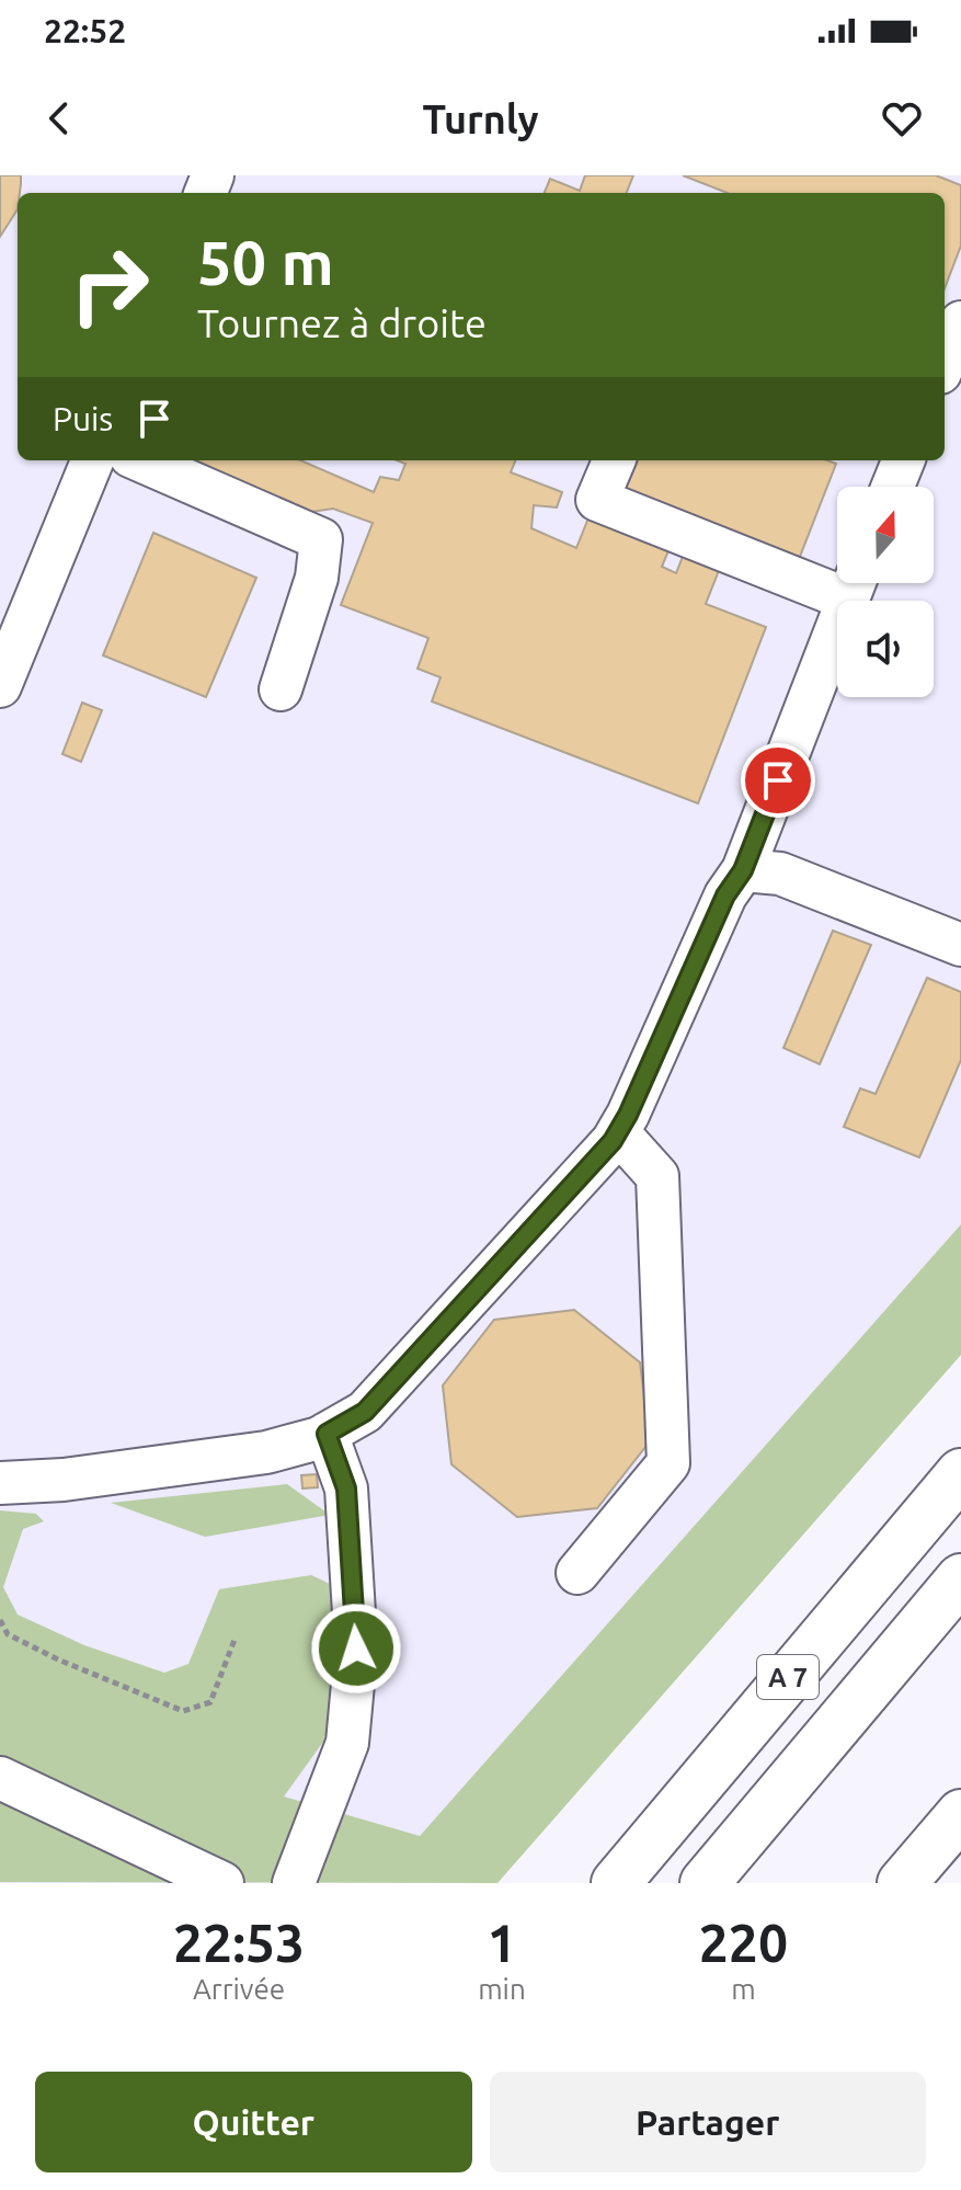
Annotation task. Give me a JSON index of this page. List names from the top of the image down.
{
  "streets": {
    "main road": ["A 7"]
  },
  "north": "top",
  "page": {
    "status": "22:52",
    "header": "Turnly",
    "turn": ["50 m", "Tournez à droite"],
    "then": "Puis",
    "eta": [
      "22:53",
      "Arrivée",
      "1",
      "min",
      "220",
      "m"
    ],
    "buttons": ["Quitter", "Partager"]
  }
}
